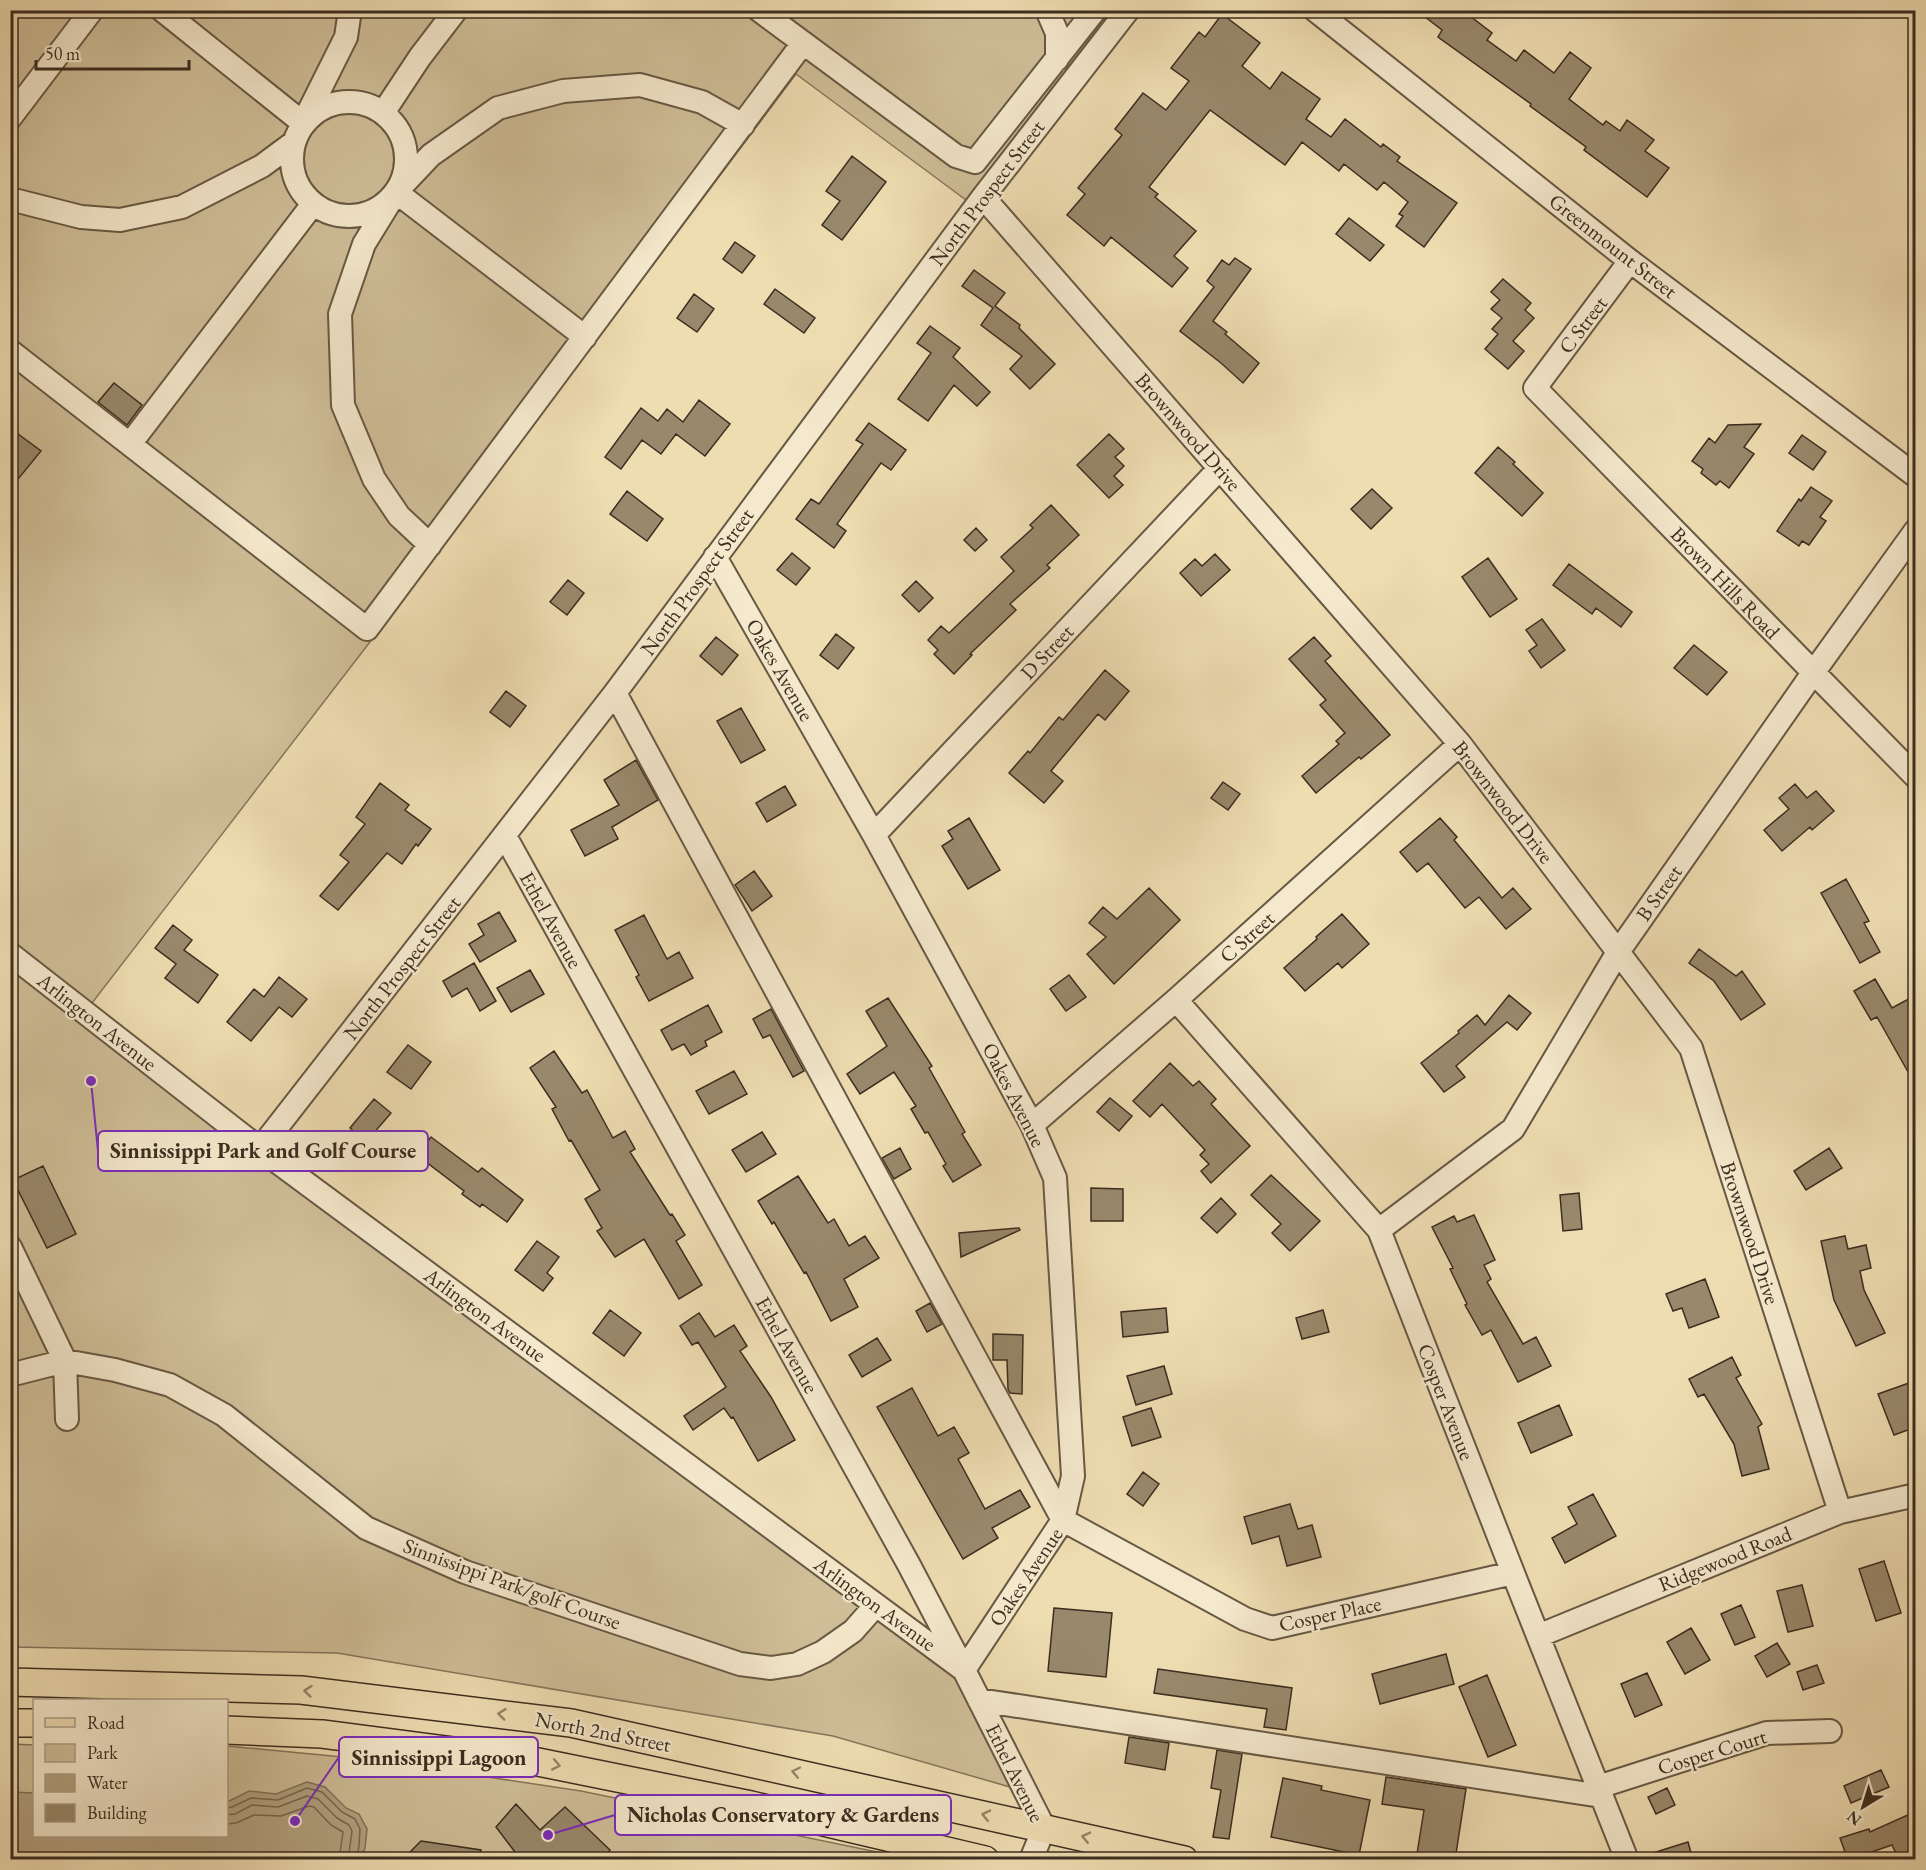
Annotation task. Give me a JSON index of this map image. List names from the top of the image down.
{
  "streets": {
    "main road": ["North 2nd Street"],
    "street": [
      "North Prospect Street",
      "Greenmount Street",
      "C Street",
      "Brownwood Drive",
      "Brown Hills Road",
      "D Street",
      "Oakes Avenue",
      "B Street",
      "Ethel Avenue",
      "Arlington Avenue",
      "Cosper Avenue",
      "Ridgewood Road",
      "Sinnissippi Park/golf Course",
      "Cosper Place",
      "Cosper Court"
    ]
  },
  "crossings": [
    ["North Prospect Street", "Brownwood Drive"],
    ["North Prospect Street", "Oakes Avenue"],
    ["North Prospect Street", "Ethel Avenue"],
    ["North Prospect Street", "Arlington Avenue"],
    ["Greenmount Street", "C Street"],
    ["C Street", "Brownwood Drive"],
    ["C Street", "Brown Hills Road"],
    ["C Street", "Oakes Avenue"],
    ["C Street", "Cosper Avenue"],
    ["Brownwood Drive", "D Street"],
    ["Brownwood Drive", "B Street"],
    ["Brownwood Drive", "Ridgewood Road"],
    ["Brown Hills Road", "B Street"],
    ["D Street", "Oakes Avenue"],
    ["Oakes Avenue", "Ethel Avenue"],
    ["Oakes Avenue", "Arlington Avenue"],
    ["Oakes Avenue", "Cosper Place"],
    ["B Street", "Cosper Avenue"],
    ["Ethel Avenue", "Arlington Avenue"],
    ["Ethel Avenue", "North 2nd Street"],
    ["Arlington Avenue", "Sinnissippi Park/golf Course"],
    ["Cosper Avenue", "Ridgewood Road"],
    ["Cosper Avenue", "Cosper Place"],
    ["Cosper Avenue", "Cosper Court"]
  ],
  "places": ["Sinnissippi Park and Golf Course", "Sinnissippi Lagoon", "Nicholas Conservatory & Gardens"],
  "legend": [
    "Road",
    "Park",
    "Water",
    "Building"
  ],
  "scale_bar": "50 m",
  "north": "bottom left"
}
